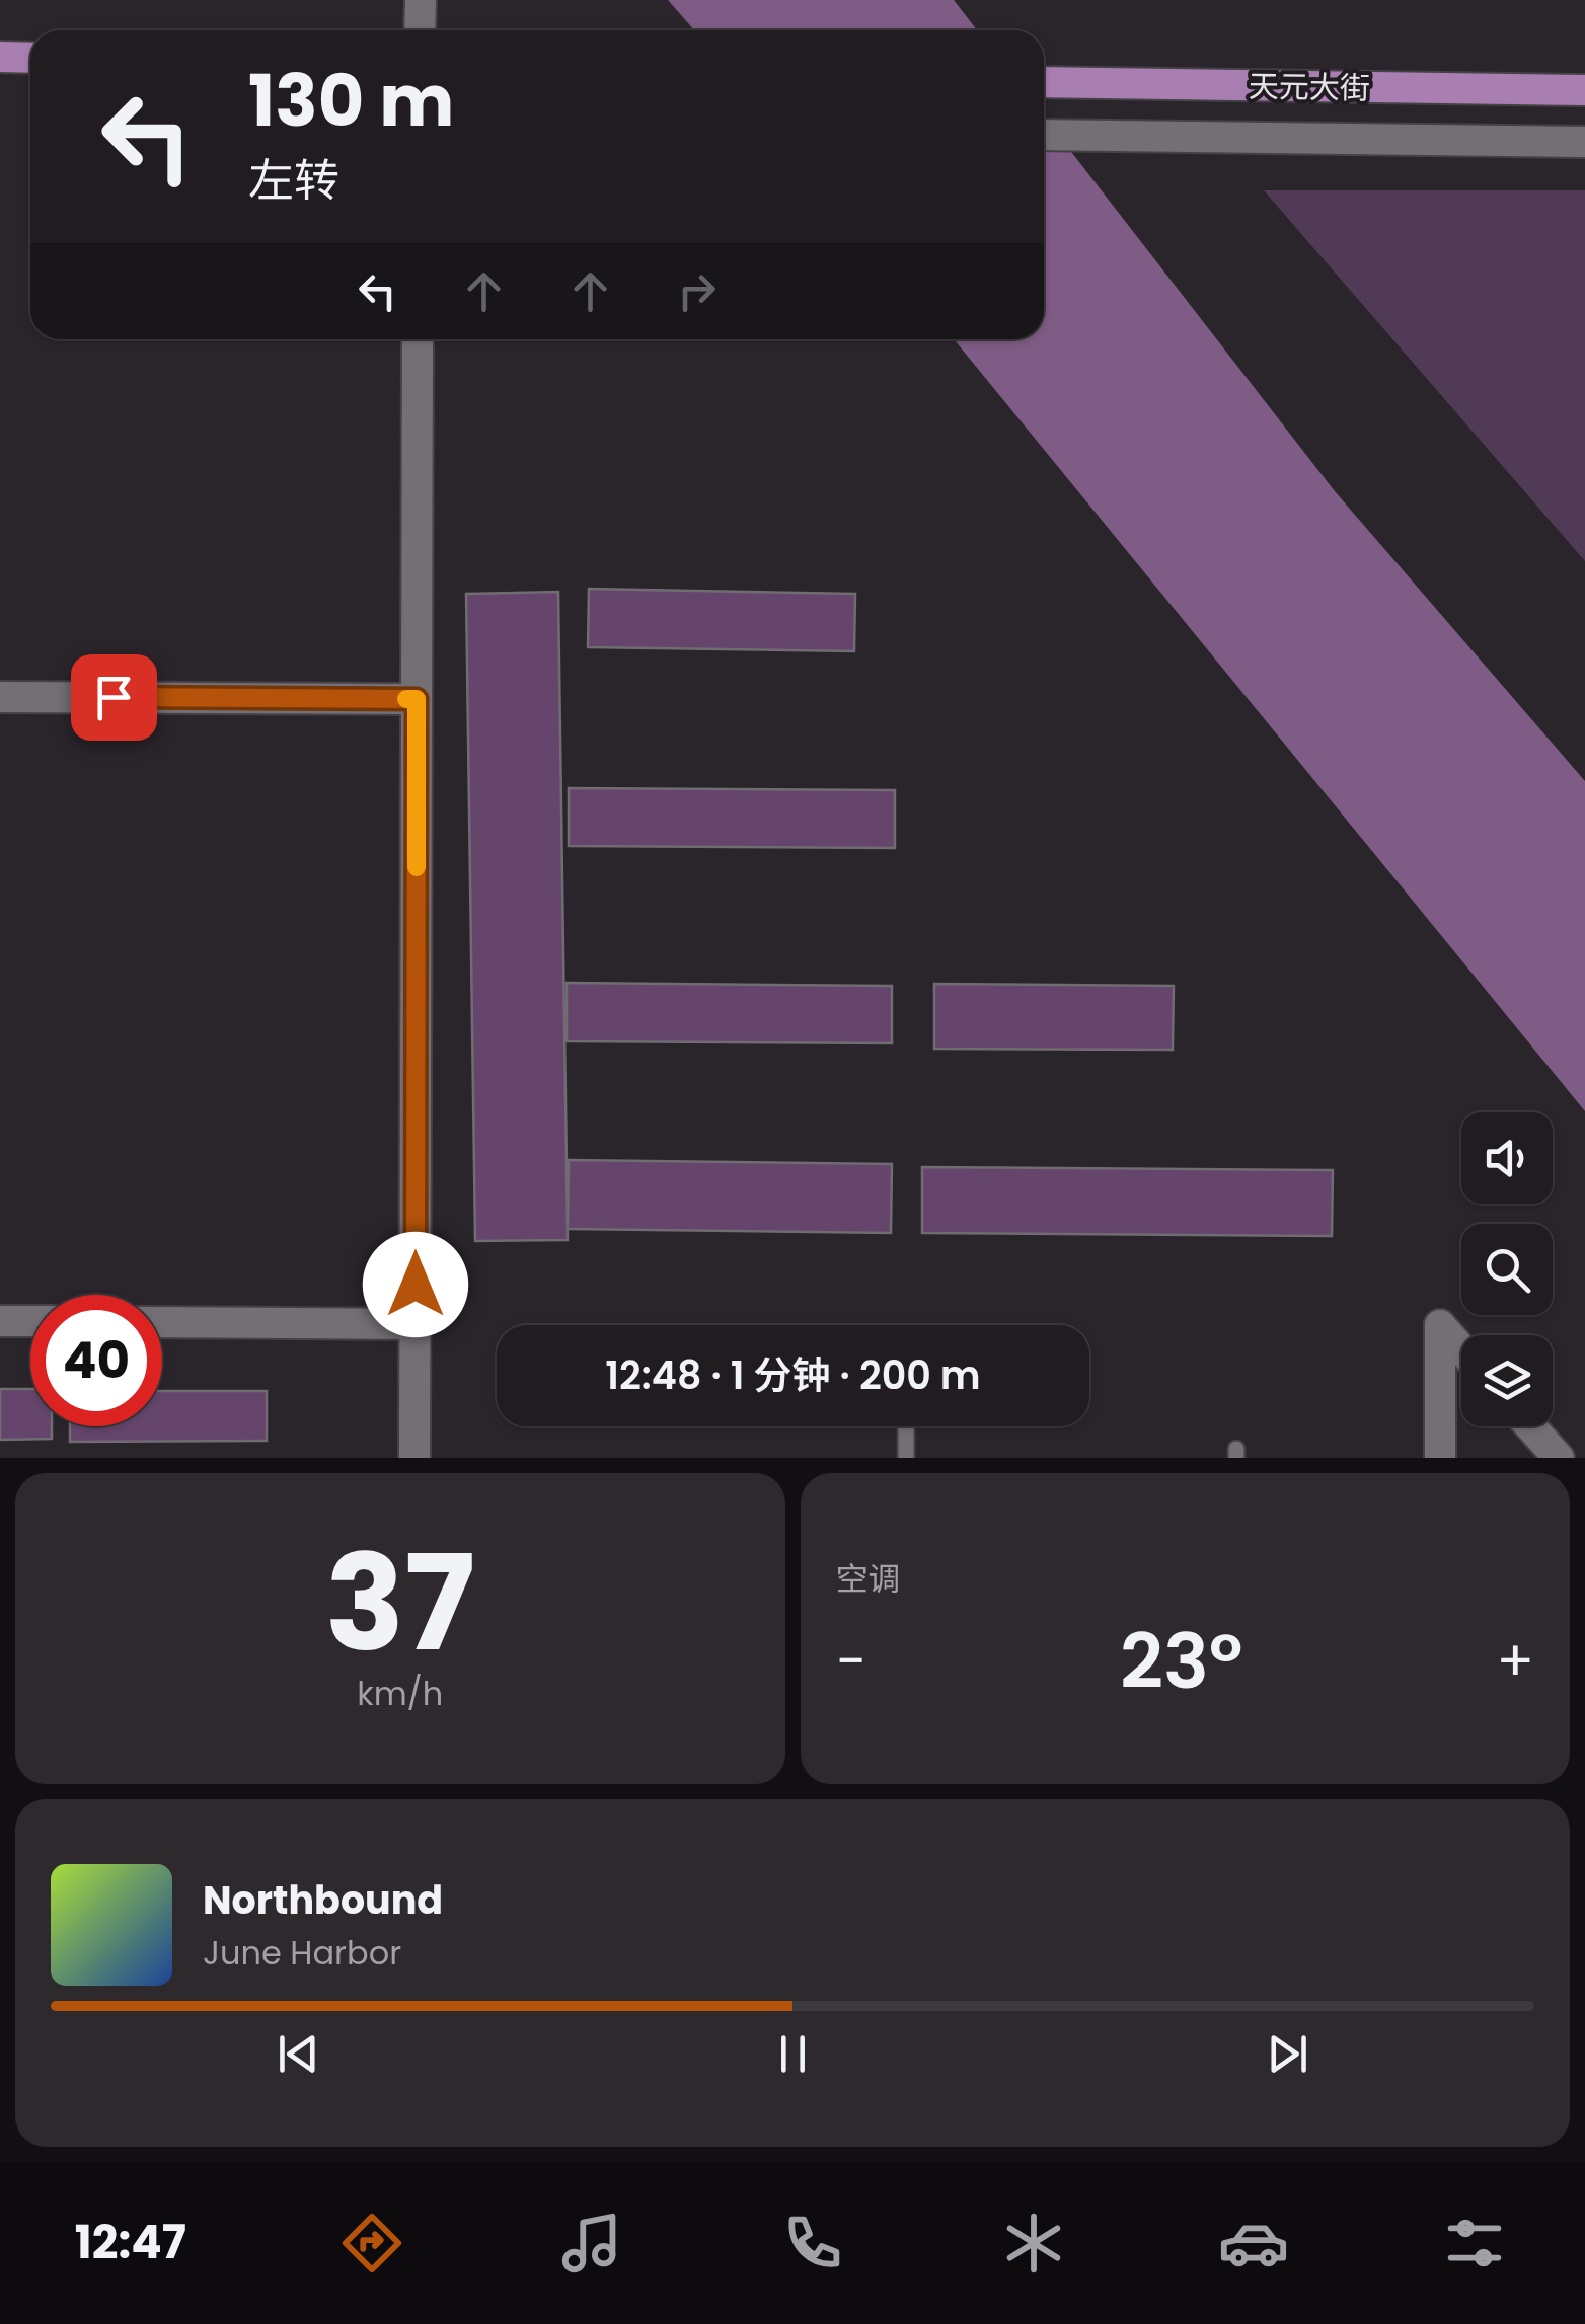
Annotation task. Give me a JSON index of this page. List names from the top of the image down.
{
  "streets": {
    "main road": ["天元大街"]
  },
  "page": {
    "turn": ["130 m", "左转"],
    "limit": "40",
    "trip": "12:48 · 1 分钟 · 200 m",
    "tile": [
      ["37", "km/h"],
      "空调"
    ],
    "heat": ["−", "23°", "+"],
    "song": ["Northbound", "June Harbor"],
    "tabs": "12:47"
  }
}
